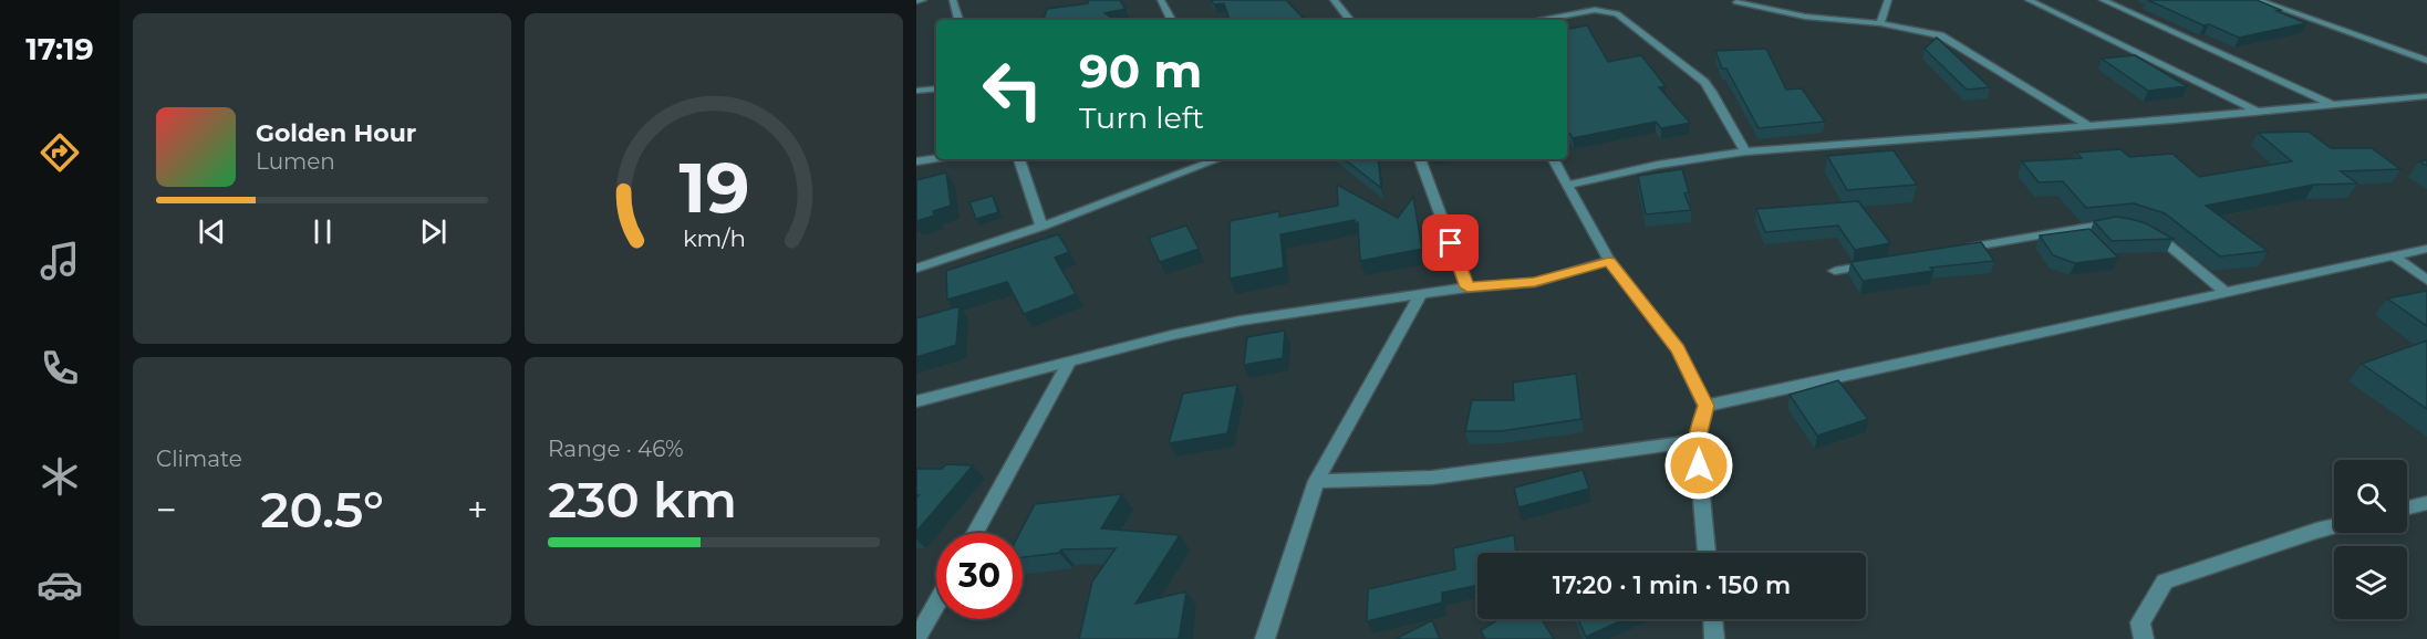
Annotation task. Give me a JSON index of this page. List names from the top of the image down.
{
  "page": {
    "tabs": "17:19",
    "turn": ["90 m", "Turn left"],
    "song": ["Golden Hour", "Lumen"],
    "tile": [
      "Climate",
      ["Range · 46%", "230 km"]
    ],
    "heat": ["−", "20.5°", "+"],
    "limit": "30",
    "trip": "17:20 · 1 min · 150 m",
    "gauge": ["19", "km/h"]
  }
}
